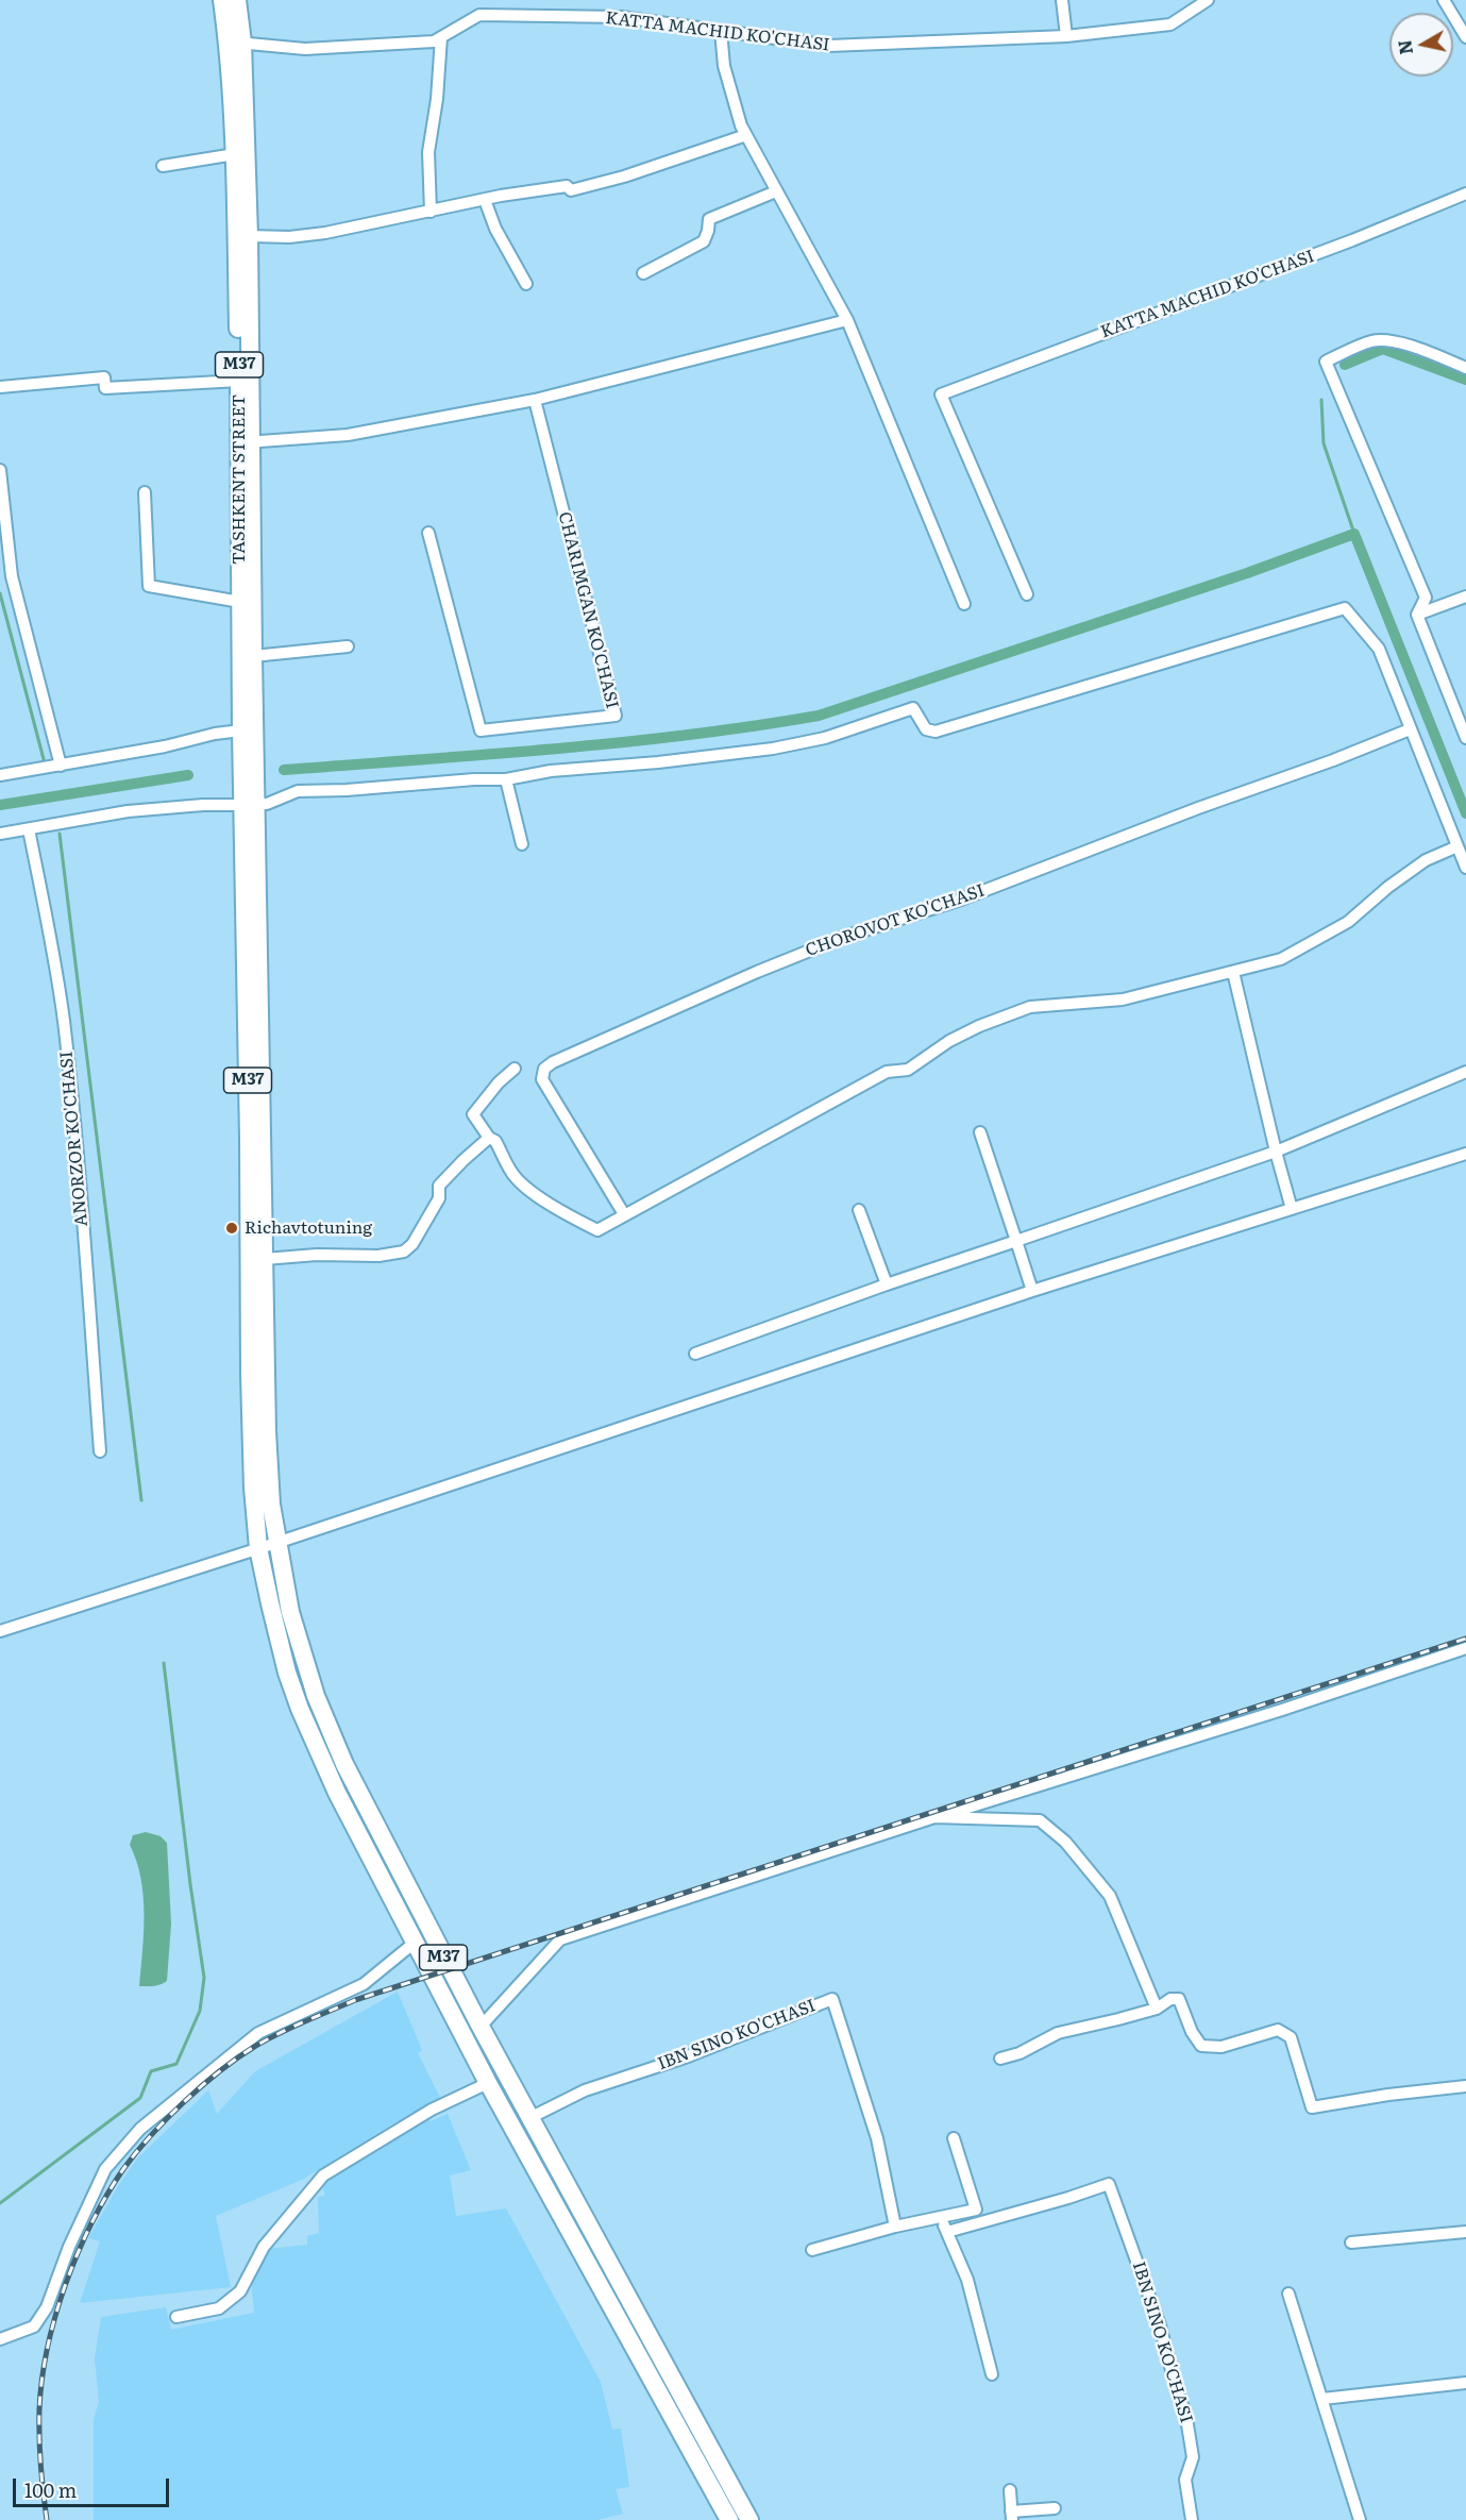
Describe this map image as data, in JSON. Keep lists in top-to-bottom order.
{
  "streets": {
    "highway": ["M37", "TASHKENT STREET"],
    "street": [
      "KATTA MACHID KO'CHASI",
      "CHARIMGAN KO'CHASI",
      "CHOROVOT KO'CHASI",
      "ANORZOR KO'CHASI",
      "IBN SINO KO'CHASI"
    ]
  },
  "crossings": [
    ["KATTA MACHID KO'CHASI", "TASHKENT STREET"],
    ["M37", "TASHKENT STREET"],
    ["M37", "IBN SINO KO'CHASI"]
  ],
  "places": ["Richavtotuning"],
  "scale_bar": "100 m",
  "north": "left"
}
